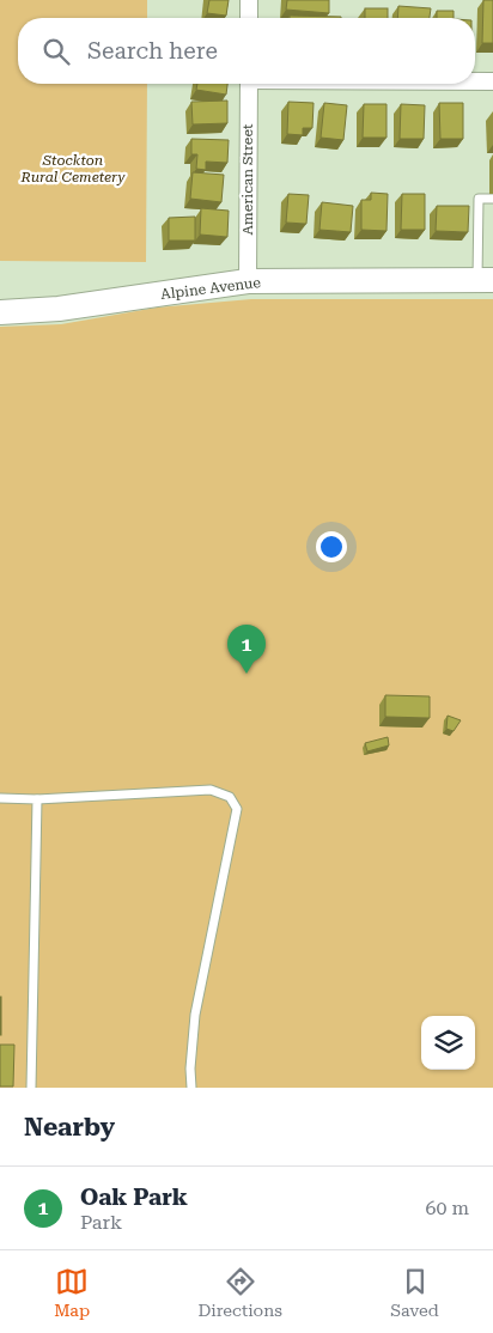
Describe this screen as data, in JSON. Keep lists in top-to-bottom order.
{
  "streets": {
    "street": ["American Street", "Alpine Avenue"]
  },
  "crossings": [
    ["American Street", "Alpine Avenue"]
  ],
  "parks": ["Stockton Rural Cemetery"],
  "page": {
    "search": "Search here",
    "pins": "1",
    "heading": "Nearby",
    "list": [
      {
        "mark": "1",
        "name": "Oak Park",
        "note": "Park",
        "value": "60 m"
      }
    ],
    "nav": ["Map", "Directions", "Saved"]
  }
}
